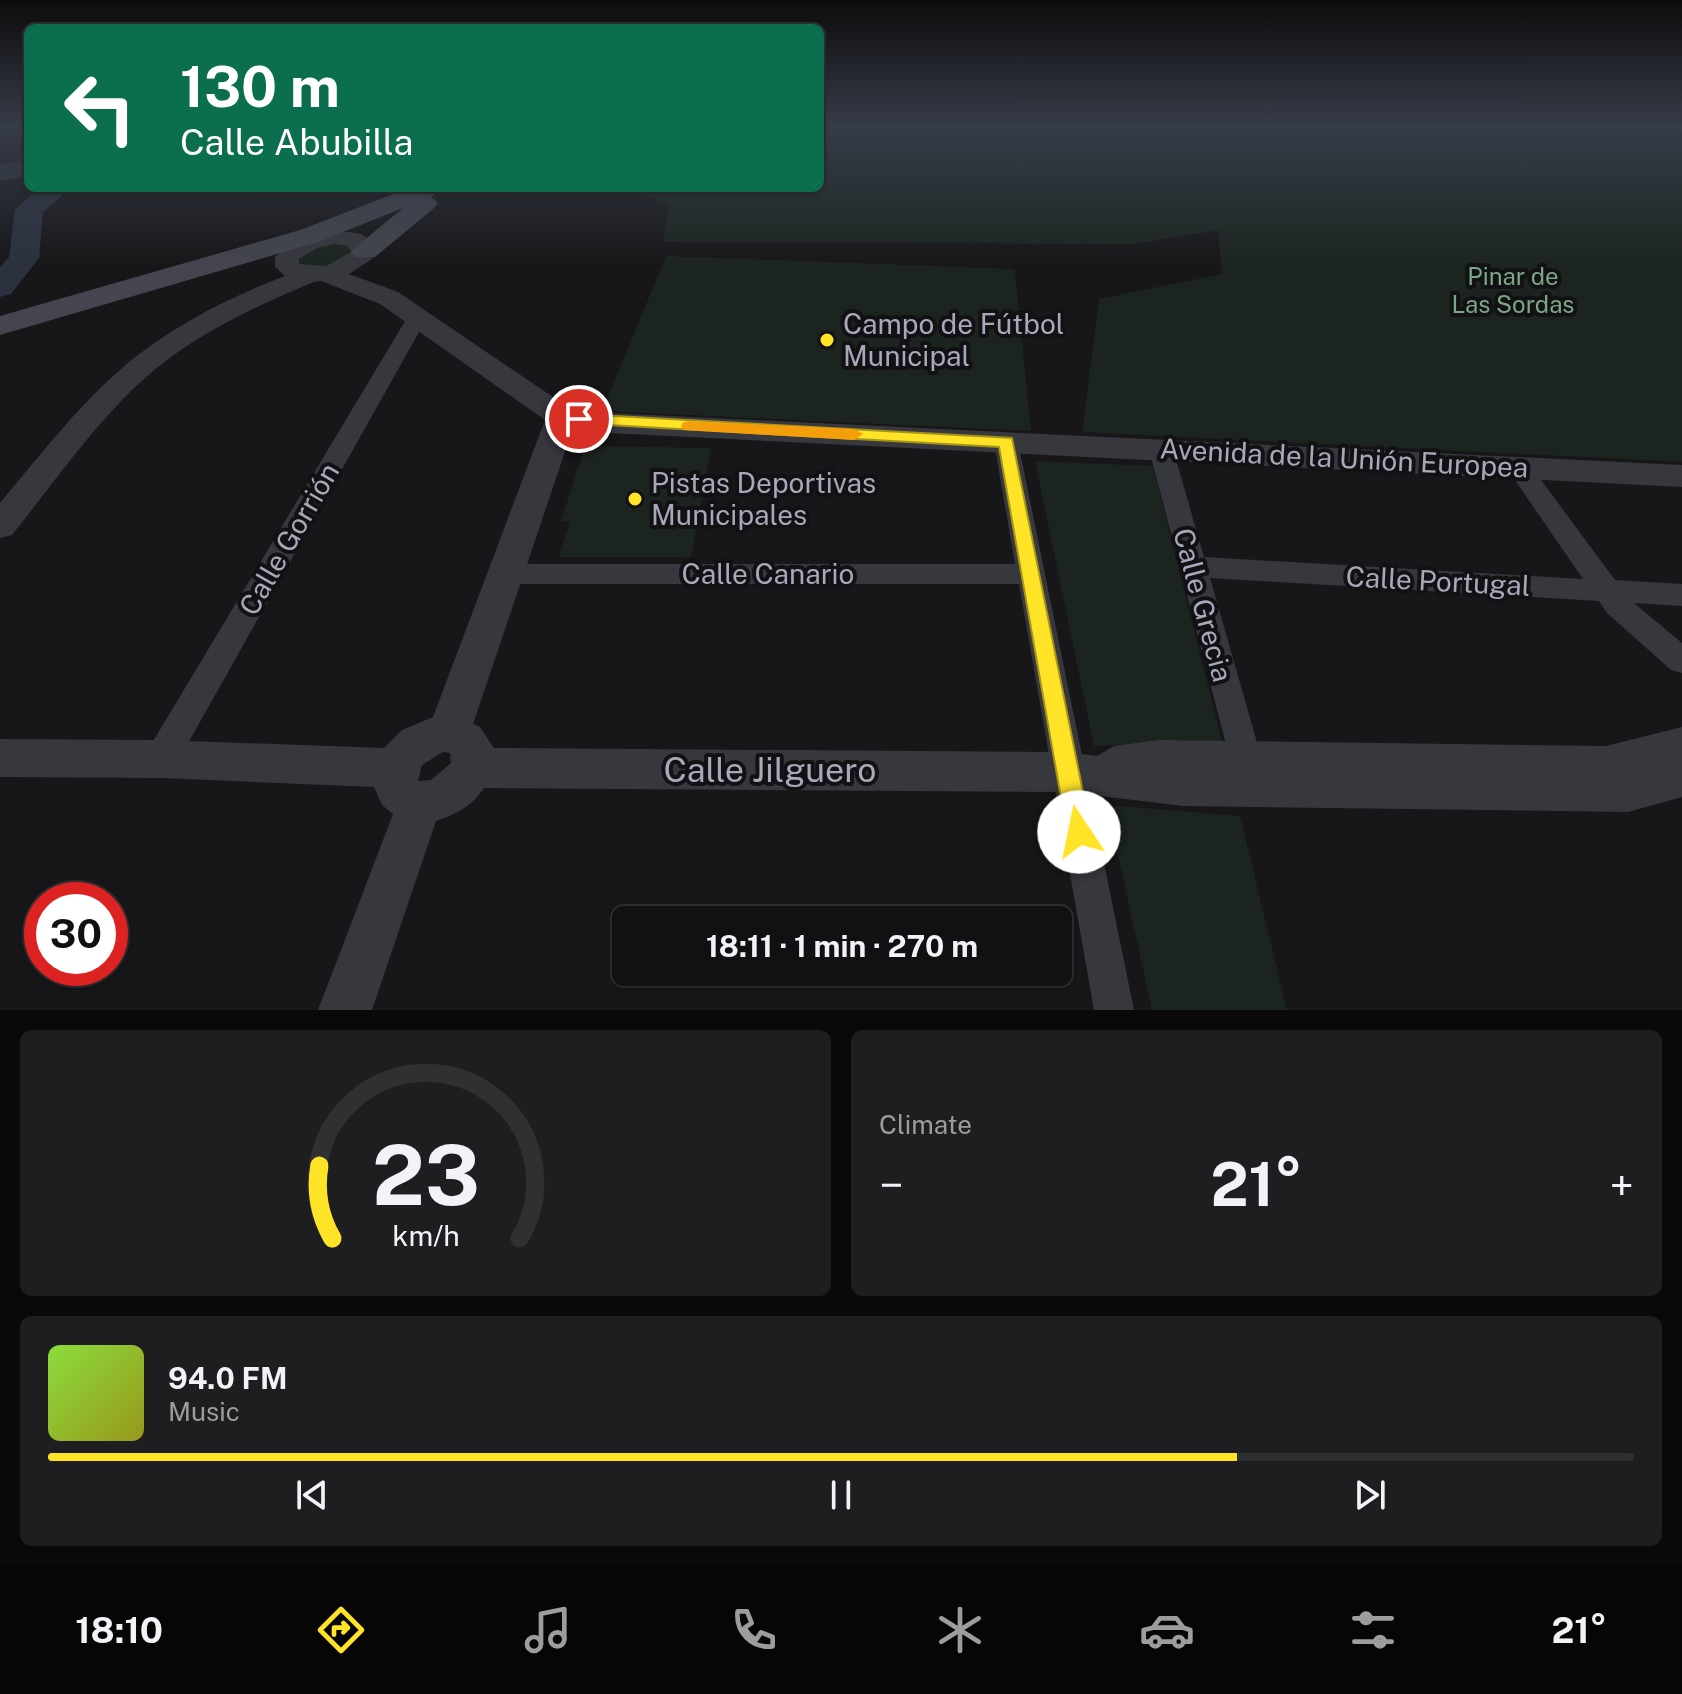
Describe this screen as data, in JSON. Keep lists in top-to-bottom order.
{
  "streets": {
    "street": [
      "Avenida de la Unión Europea",
      "Calle Gorrión",
      "Calle Canario",
      "Calle Portugal",
      "Calle Grecia",
      "Calle Jilguero"
    ]
  },
  "crossings": [
    ["Avenida de la Unión Europea", "Calle Grecia"],
    ["Calle Portugal", "Calle Grecia"]
  ],
  "parks": ["Pinar de Las Sordas"],
  "places": ["Campo de Fútbol Municipal", "Pistas Deportivas Municipales"],
  "page": {
    "turn": ["130 m", "Calle Abubilla"],
    "limit": "30",
    "trip": "18:11 · 1 min · 270 m",
    "tile": "Climate",
    "heat": ["−", "21°", "+"],
    "song": ["94.0 FM", "Music"],
    "tabs": ["18:10", "21°"],
    "gauge": ["23", "km/h"]
  }
}
